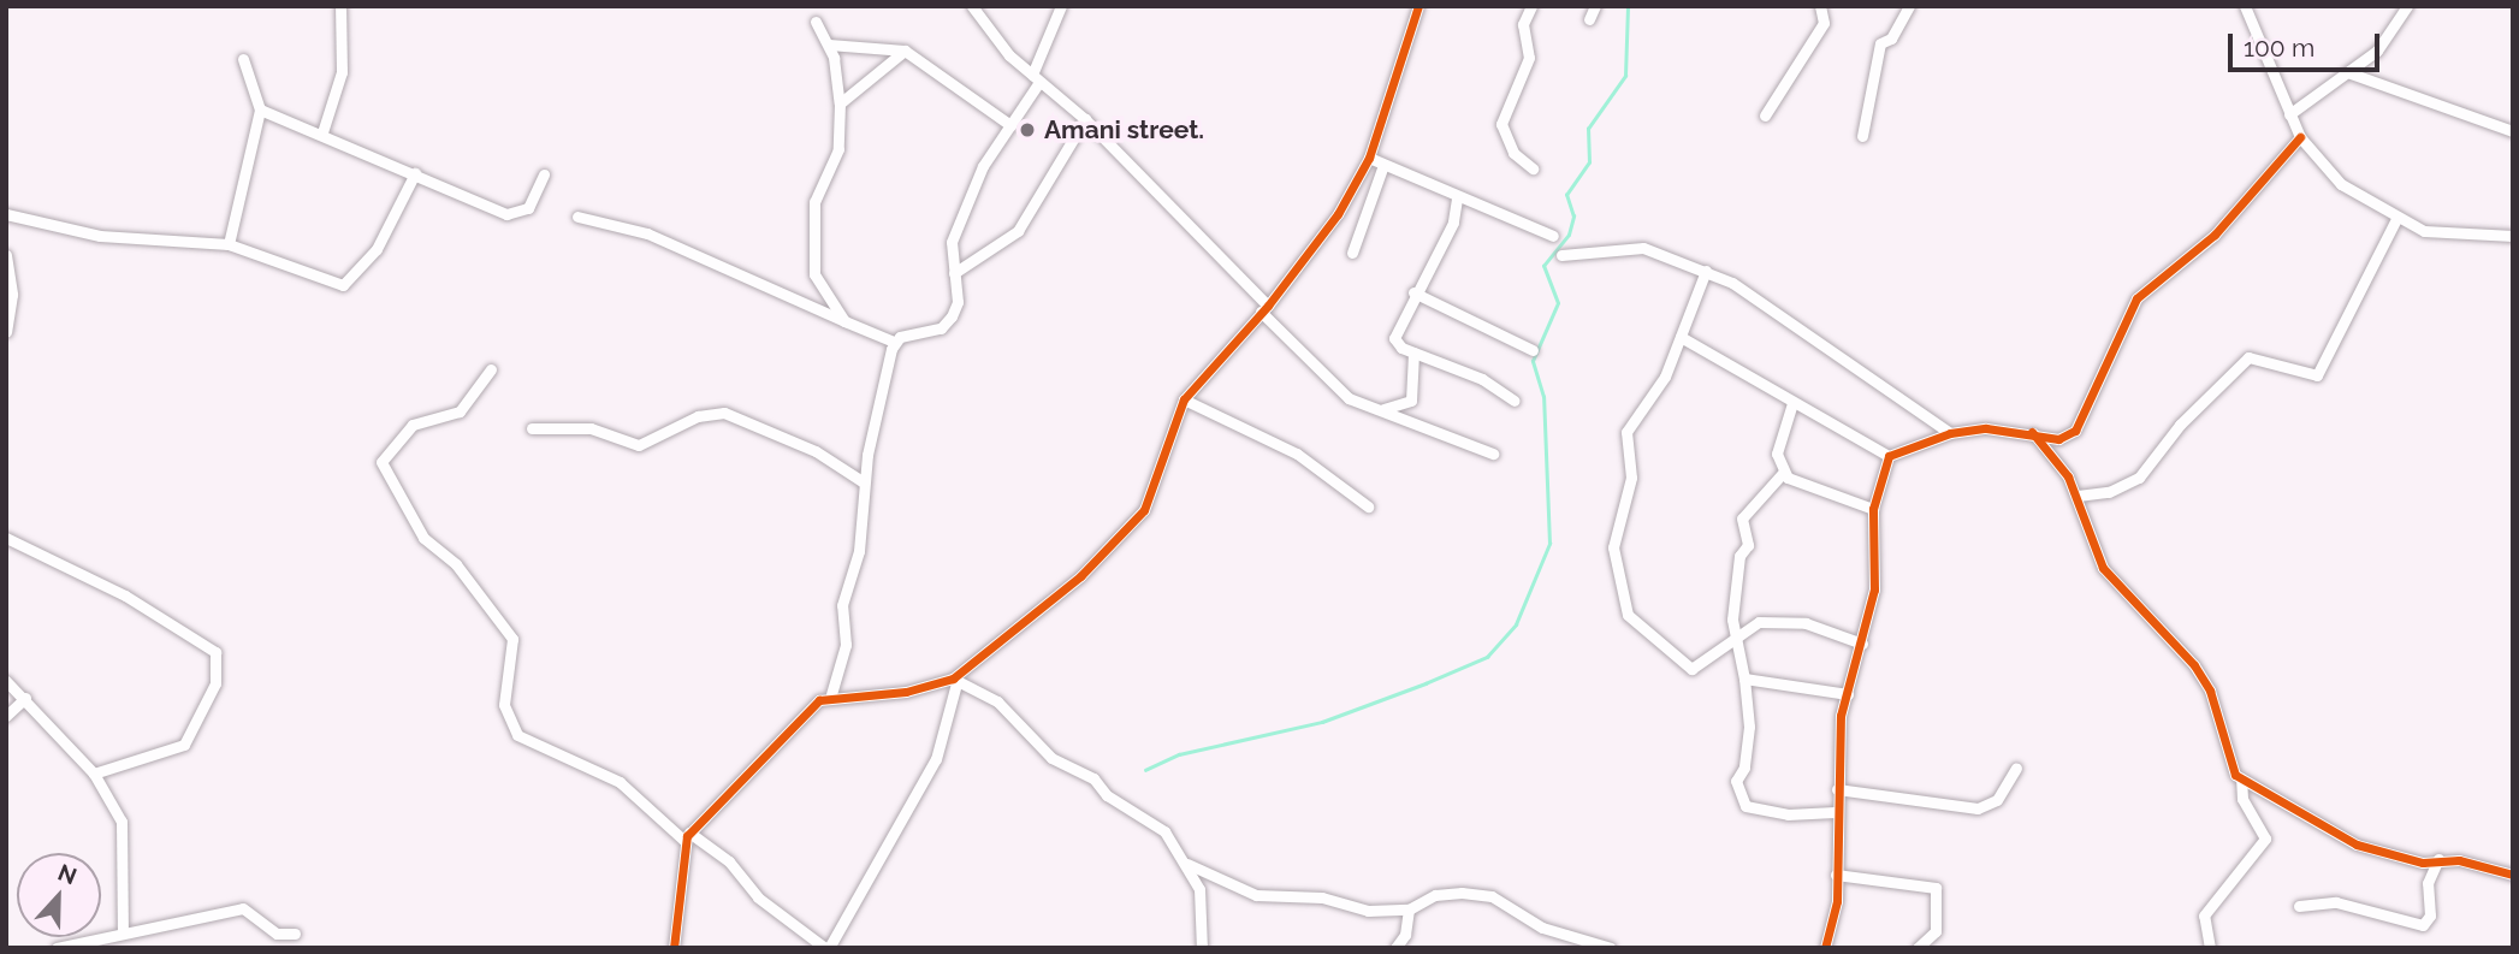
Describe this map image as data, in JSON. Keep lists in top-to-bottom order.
{
  "places": ["Amani street."],
  "scale_bar": "100 m",
  "north": "top"
}
